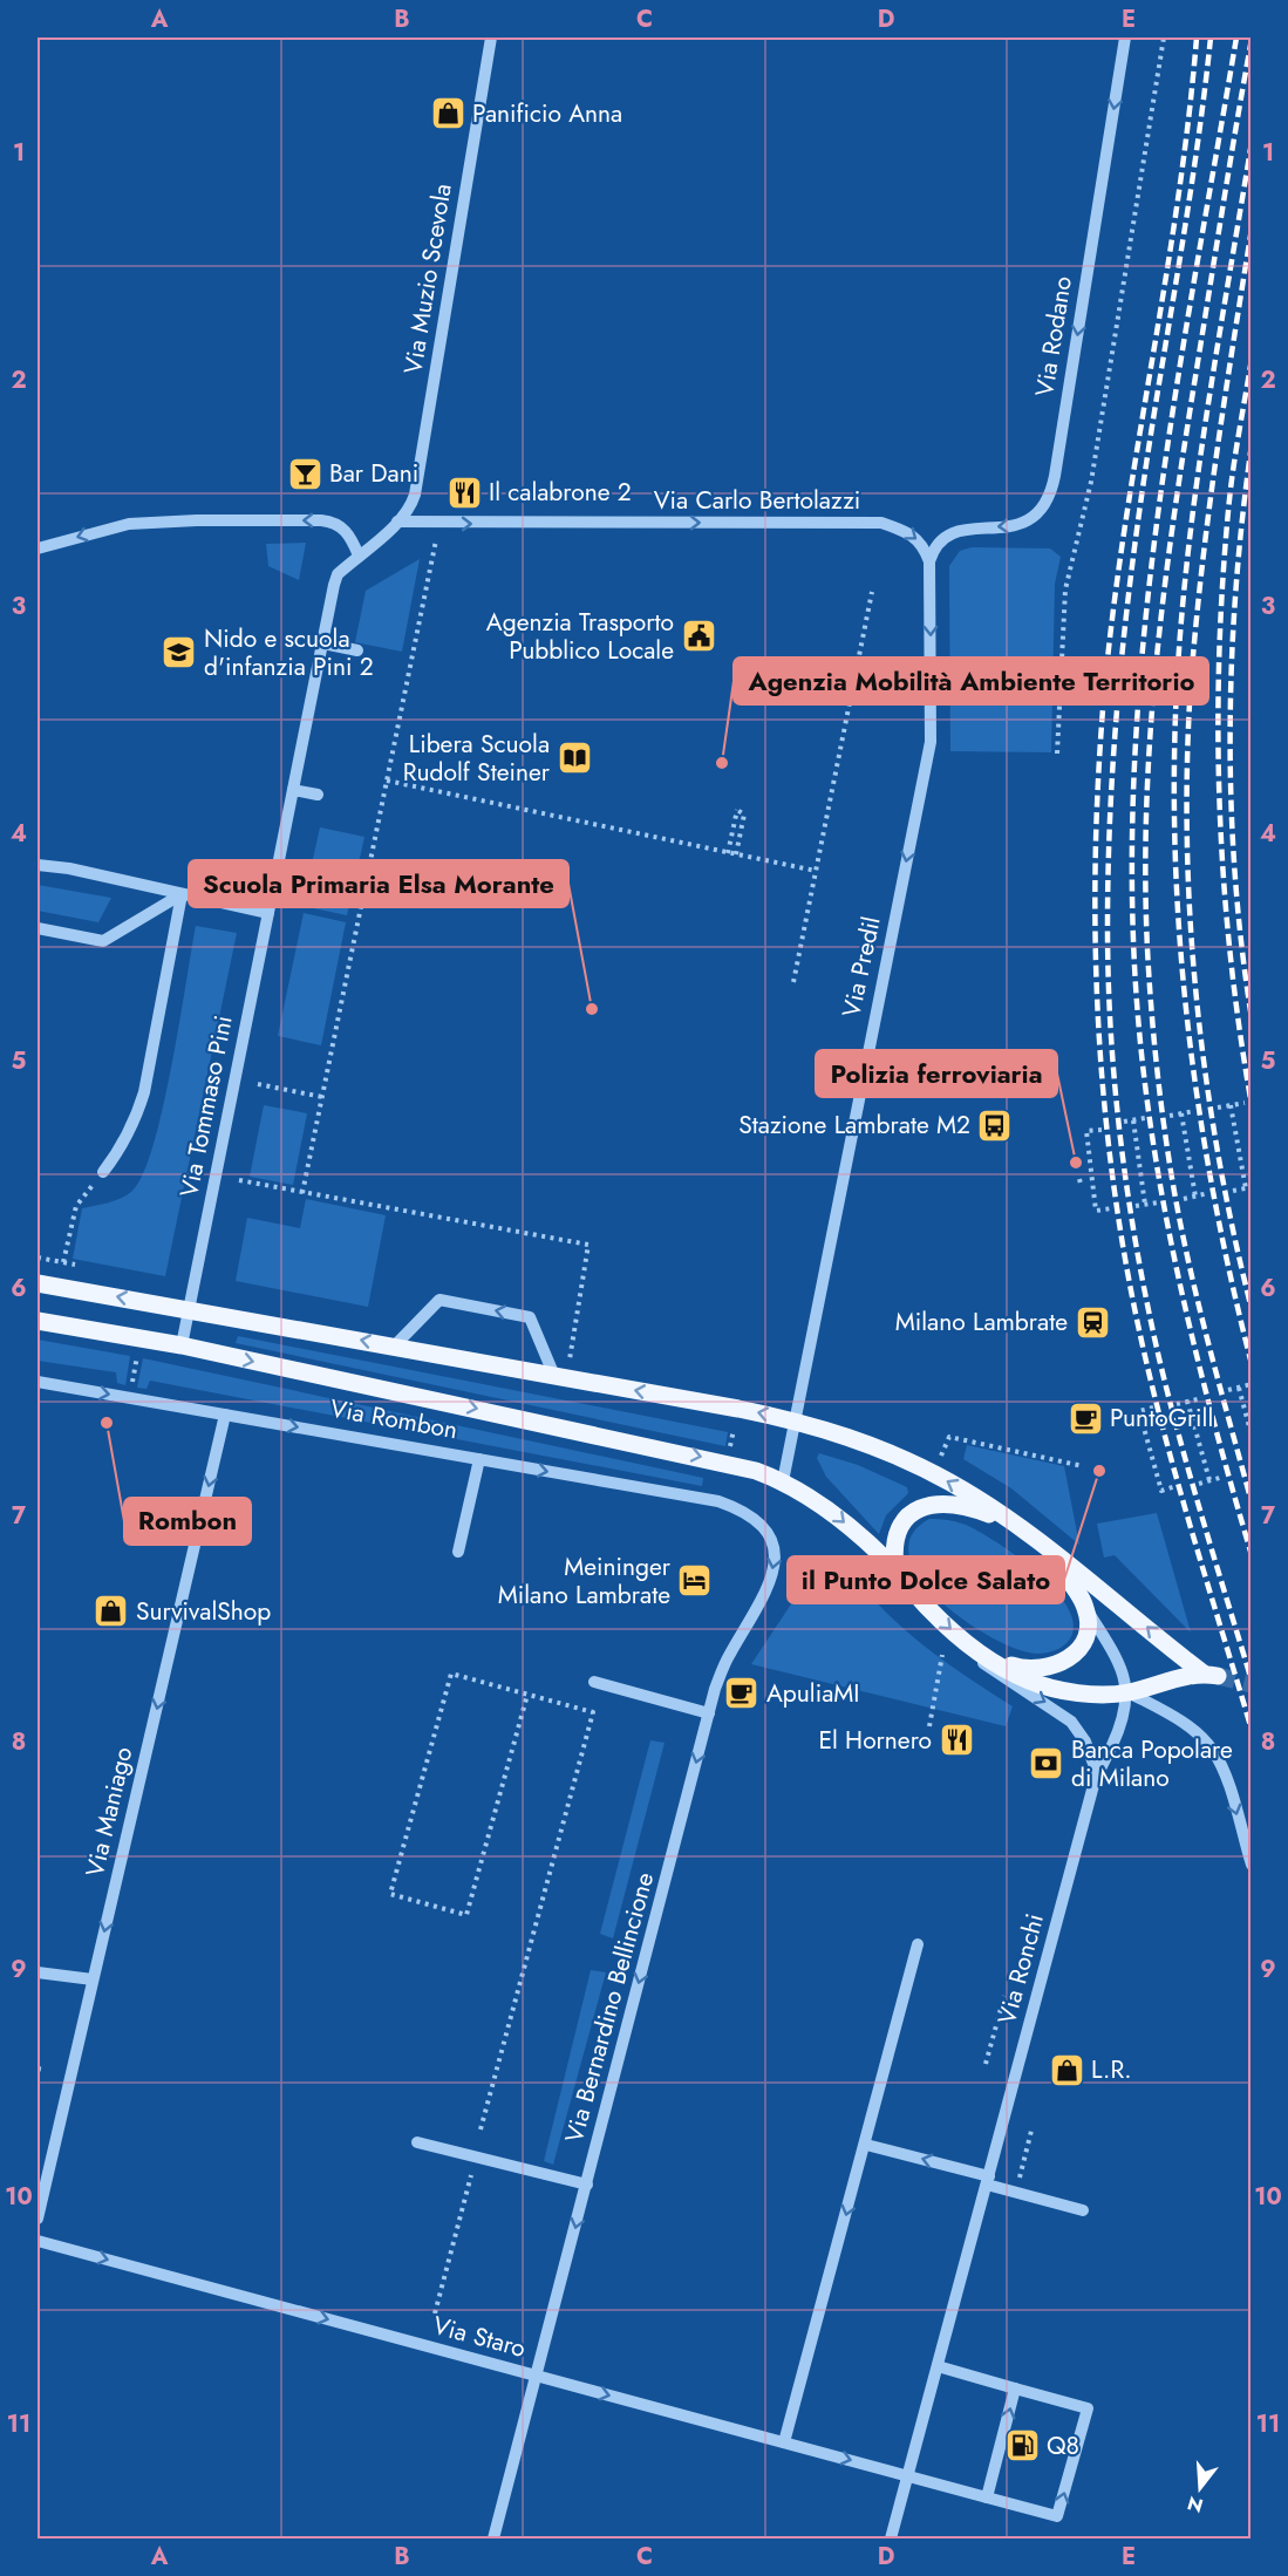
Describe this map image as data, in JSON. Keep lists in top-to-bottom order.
{
  "streets": {
    "main road": ["Via Rombon"],
    "street": [
      "Via Muzio Scevola",
      "Via Rodano",
      "Via Carlo Bertolazzi",
      "Via Predil",
      "Via Tommaso Pini",
      "Via Maniago",
      "Via Ronchi",
      "Via Bernardino Bellincione",
      "Via Staro"
    ]
  },
  "crossings": [
    ["Via Muzio Scevola", "Via Carlo Bertolazzi"],
    ["Via Muzio Scevola", "Via Tommaso Pini"],
    ["Via Rodano", "Via Carlo Bertolazzi"],
    ["Via Rodano", "Via Predil"],
    ["Via Carlo Bertolazzi", "Via Predil"],
    ["Via Carlo Bertolazzi", "Via Tommaso Pini"],
    ["Via Predil", "Via Rombon"],
    ["Via Rombon", "Via Maniago"],
    ["Via Rombon", "Via Bernardino Bellincione"],
    ["Via Ronchi", "Via Staro"],
    ["Via Bernardino Bellincione", "Via Staro"]
  ],
  "one_way": [
    "Via Rodano",
    "Via Carlo Bertolazzi",
    "Via Predil",
    "Via Maniago",
    "Via Bernardino Bellincione"
  ],
  "places": {
    "shop": ["Panificio Anna", "SurvivalShop", "L.R."],
    "bar": ["Bar Dani"],
    "restaurant": ["Il calabrone 2", "El Hornero"],
    "public building": ["Agenzia Trasporto Pubblico Locale"],
    "school or university": ["Nido e scuola d'infanzia Pini 2"],
    "library": ["Libera Scuola Rudolf Steiner"],
    "other": [
      "Agenzia Mobilità Ambiente Territorio",
      "Scuola Primaria Elsa Morante",
      "Polizia ferroviaria",
      "Rombon",
      "il Punto Dolce Salato"
    ],
    "bus stop": ["Stazione Lambrate M2"],
    "station": ["Milano Lambrate"],
    "cafe": ["PuntoGrill", "ApuliaMI"],
    "hotel": ["Meininger Milano Lambrate"],
    "bank": ["Banca Popolare di Milano"],
    "fuel station": ["Q8"]
  },
  "north": "bottom",
  "grid": {
    "columns": [
      "A",
      "B",
      "C",
      "D",
      "E"
    ],
    "rows": [
      "1",
      "2",
      "3",
      "4",
      "5",
      "6",
      "7",
      "8",
      "9",
      "10",
      "11"
    ]
  }
}
